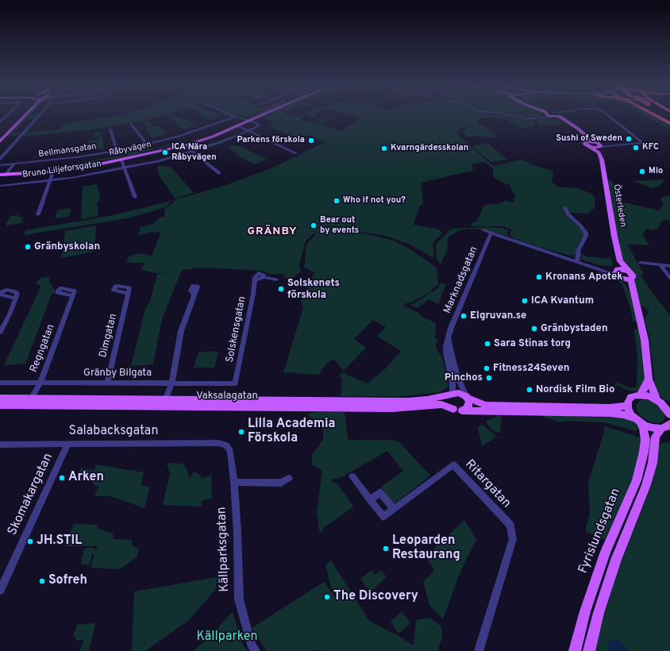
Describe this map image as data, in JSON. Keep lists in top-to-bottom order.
{
  "streets": {
    "main road": [
      "Råbyvägen",
      "Österleden",
      "Vaksalagatan",
      "Fyrislundsgatan"
    ],
    "street": [
      "Bellmansgatan",
      "Bruno Liljeforsgatan",
      "Marknadsgatan",
      "Solskensgatan",
      "Dimgatan",
      "Regngatan",
      "Gränby Bilgata",
      "Salabacksgatan",
      "Ritargatan",
      "Skomakargatan",
      "Källparksgatan"
    ]
  },
  "crossings": [
    ["Råbyvägen", "Bruno Liljeforsgatan"],
    ["Marknadsgatan", "Vaksalagatan"],
    ["Solskensgatan", "Gränby Bilgata"],
    ["Dimgatan", "Gränby Bilgata"],
    ["Regngatan", "Gränby Bilgata"],
    ["Regngatan", "Vaksalagatan"],
    ["Salabacksgatan", "Skomakargatan"],
    ["Salabacksgatan", "Källparksgatan"]
  ],
  "districts": ["GRÄNBY"],
  "parks": ["Källparken"],
  "places": [
    "Sushi of Sweden",
    "Parkens förskola",
    "KFC",
    "Kvarngärdesskolan",
    "ICA Nära Råbyvägen",
    "Mio",
    "Who if not you?",
    "Bear out by events",
    "Gränbyskolan",
    "Kronans Apotek",
    "Solskenets förskola",
    "ICA Kvantum",
    "Elgruvan.se",
    "Gränbystaden",
    "Sara Stinas torg",
    "Fitness24Seven",
    "Pinchos",
    "Nordisk Film Bio",
    "Lilla Academia Förskola",
    "Arken",
    "JH.STIL",
    "Leoparden Restaurang",
    "Sofreh",
    "The Discovery"
  ]
}
